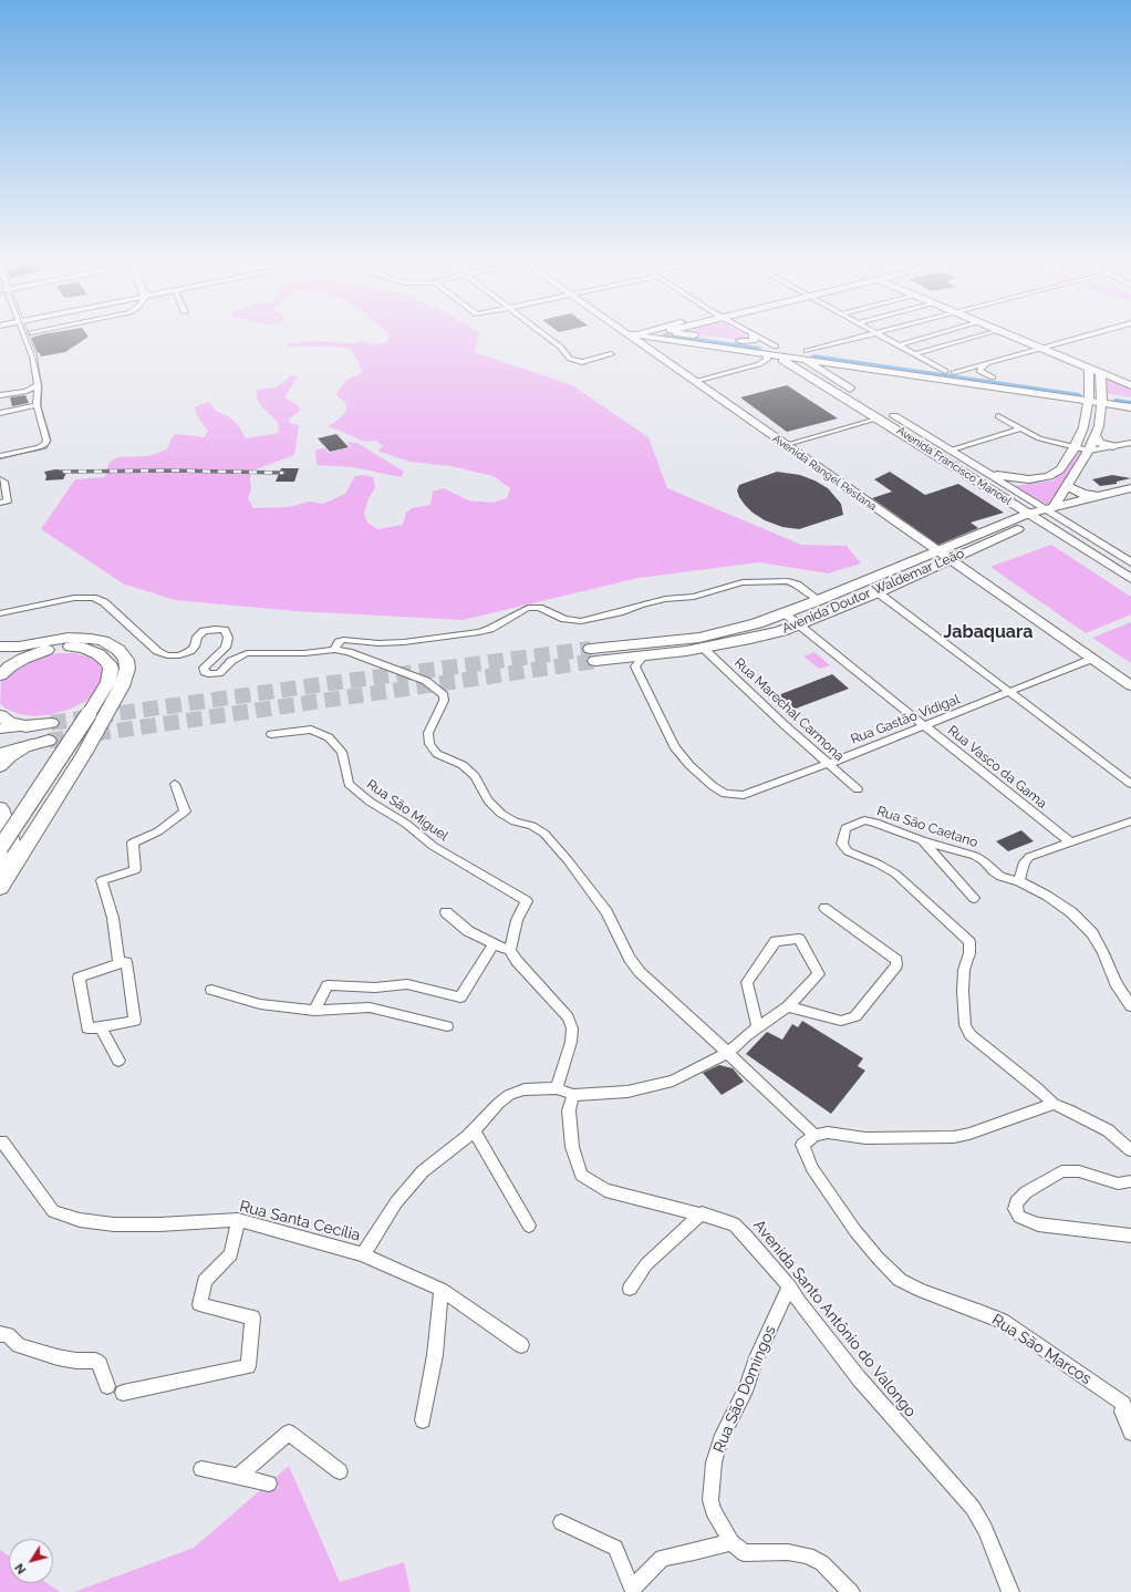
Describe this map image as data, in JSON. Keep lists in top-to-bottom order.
{
  "streets": {
    "main road": ["Avenida Francisco Manoel", "Avenida Rangel Pestana", "Avenida Doutor Waldemar Leão"],
    "street": [
      "Rua Marechal Carmona",
      "Rua Gastão Vidigal",
      "Rua Vasco da Gama",
      "Rua São Miguel",
      "Rua São Caetano",
      "Rua Santa Cecília",
      "Avenida Santo Antônio do Valongo",
      "Rua São Marcos",
      "Rua São Domingos"
    ]
  },
  "crossings": [
    ["Avenida Francisco Manoel", "Avenida Doutor Waldemar Leão"],
    ["Avenida Rangel Pestana", "Avenida Doutor Waldemar Leão"],
    ["Avenida Rangel Pestana", "Rua Gastão Vidigal"],
    ["Avenida Doutor Waldemar Leão", "Rua Marechal Carmona"],
    ["Avenida Doutor Waldemar Leão", "Rua Gastão Vidigal"],
    ["Avenida Doutor Waldemar Leão", "Rua Vasco da Gama"],
    ["Rua Marechal Carmona", "Rua Gastão Vidigal"],
    ["Rua Gastão Vidigal", "Rua Vasco da Gama"],
    ["Avenida Santo Antônio do Valongo", "Rua São Domingos"]
  ],
  "districts": ["Jabaquara"],
  "north": "bottom left"
}
